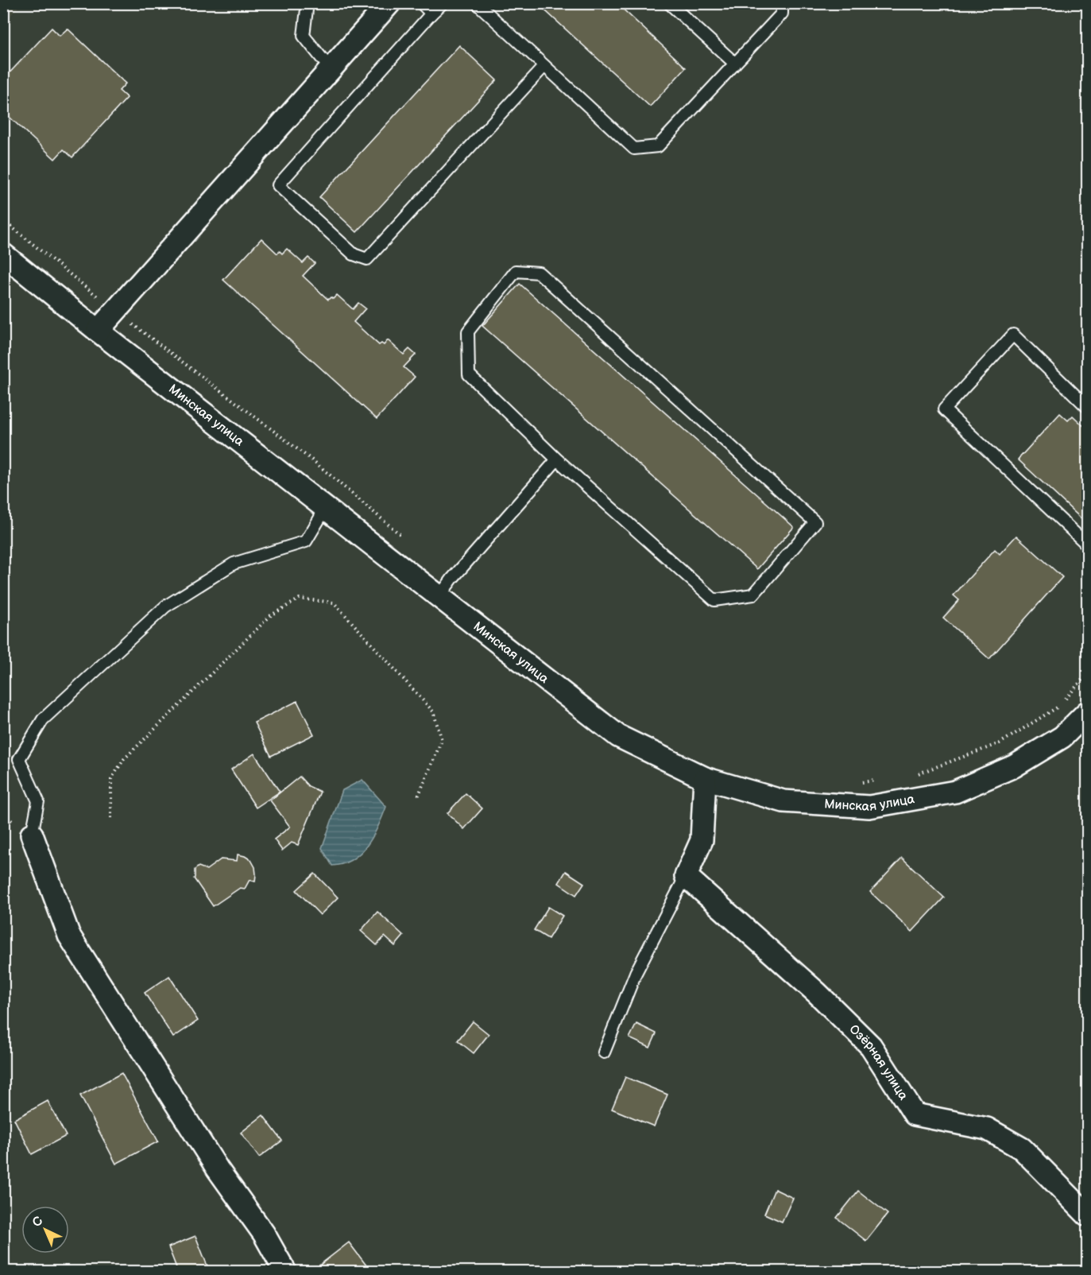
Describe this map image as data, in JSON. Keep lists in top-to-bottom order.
{
  "streets": {
    "street": ["Минская улица", "Озёрная улица"]
  },
  "north": "top left"
}
